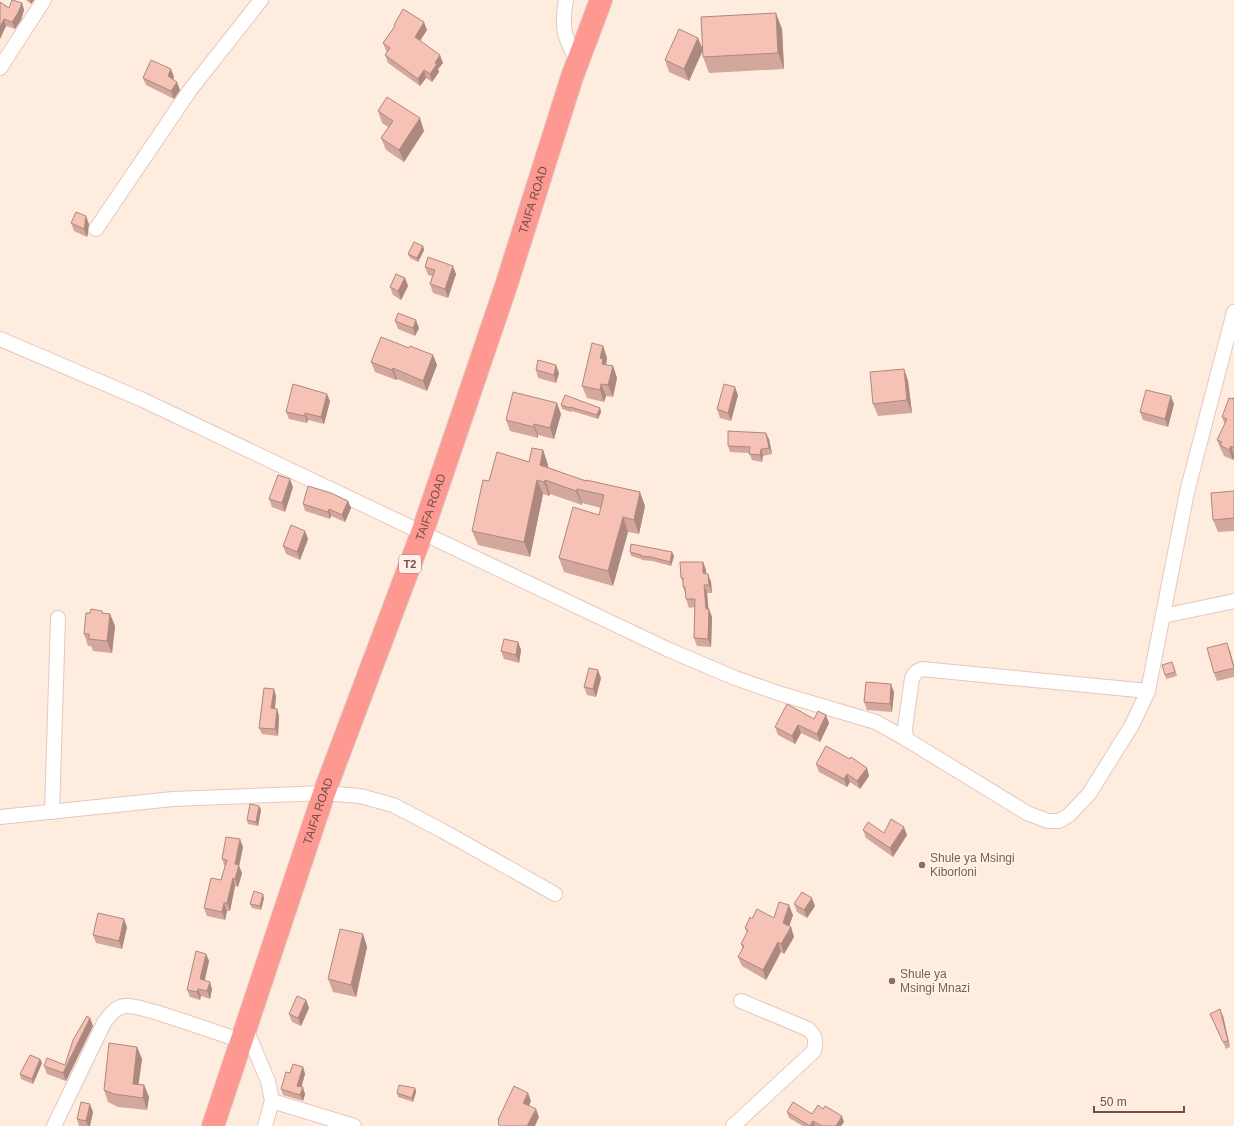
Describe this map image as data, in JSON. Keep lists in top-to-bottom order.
{
  "streets": {
    "highway": ["TAIFA ROAD", "T2"]
  },
  "places": ["Shule ya Msingi Kiborloni", "Shule ya Msingi Mnazi"],
  "scale_bar": "50 m"
}
